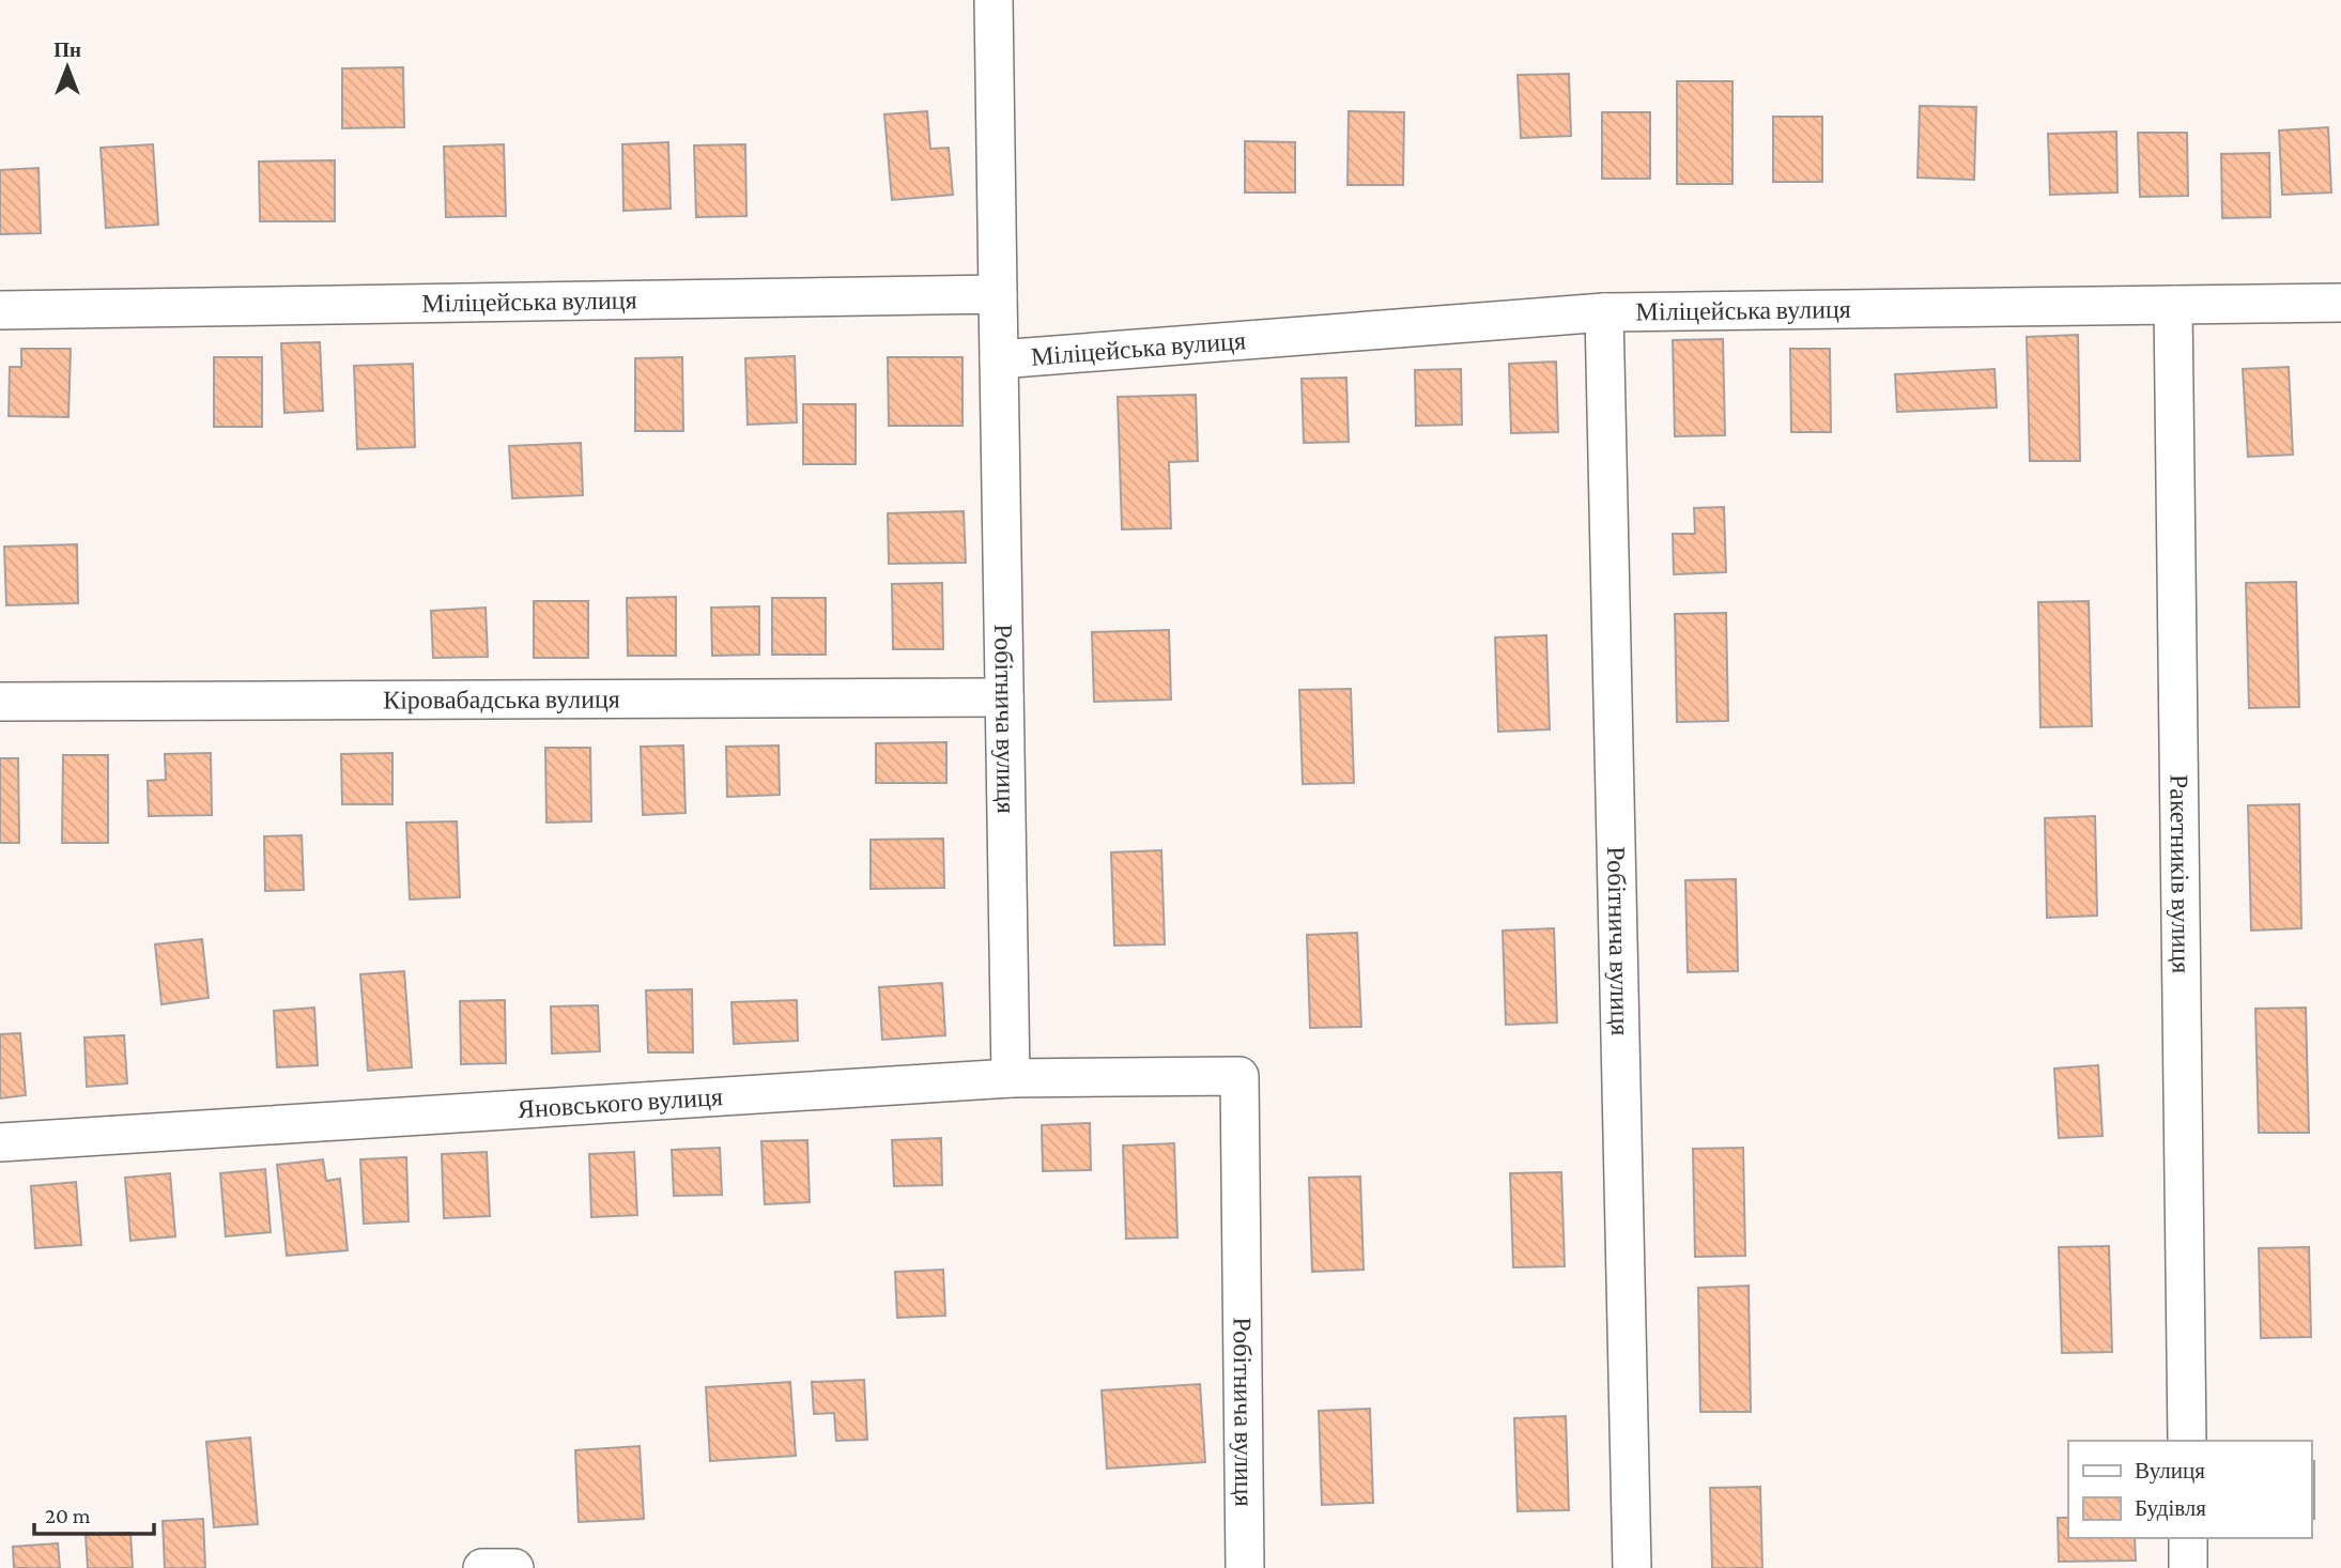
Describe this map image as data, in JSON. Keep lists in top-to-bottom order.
{
  "streets": {
    "street": [
      "Міліцейська вулиця",
      "Кіровабадська вулиця",
      "Робітнича вулиця",
      "Ракетників вулиця",
      "Яновського вулиця"
    ]
  },
  "crossings": [
    ["Міліцейська вулиця", "Робітнича вулиця"],
    ["Міліцейська вулиця", "Ракетників вулиця"],
    ["Кіровабадська вулиця", "Робітнича вулиця"],
    ["Робітнича вулиця", "Яновського вулиця"]
  ],
  "legend": ["Вулиця", "Будівля"],
  "scale_bar": "20 m",
  "north": "top"
}
